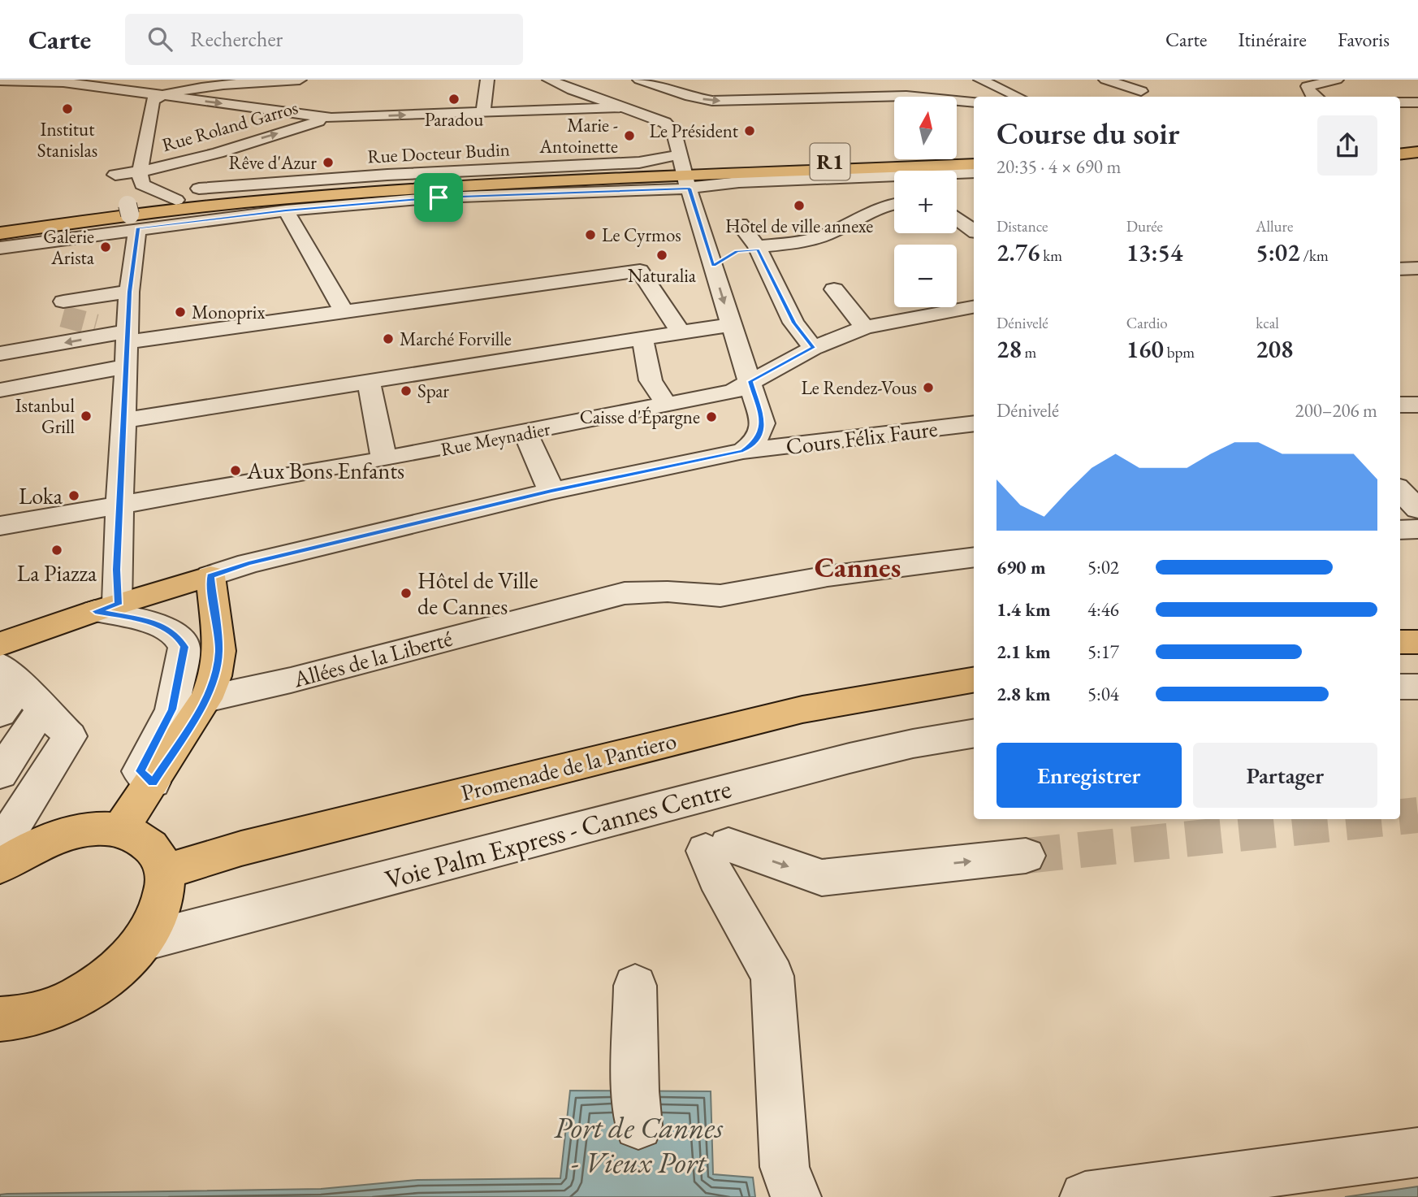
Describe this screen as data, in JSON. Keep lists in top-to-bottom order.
{
  "streets": {
    "main road": ["R1", "Cours Félix Faure", "Promenade de la Pantiero"],
    "street": [
      "Rue Roland Garros",
      "Rue Docteur Budin",
      "Rue Meynadier",
      "Allées de la Liberté",
      "Voie Palm Express - Cannes Centre"
    ]
  },
  "crossings": [
    ["Rue Roland Garros", "R1"],
    ["Rue Docteur Budin", "R1"]
  ],
  "districts": ["Cannes"],
  "water": ["Port de Cannes - Vieux Port"],
  "places": [
    "Paradou",
    "Institut Stanislas",
    "Le Président",
    "Marie - Antoinette",
    "Rêve d'Azur",
    "Hotel de ville annexe",
    "Le Cyrmos",
    "Galerie Arista",
    "Naturalia",
    "Monoprix",
    "Marché Forville",
    "Le Rendez-Vous",
    "Spar",
    "Istanbul Grill",
    "Caisse d'Épargne",
    "Aux Bons Enfants",
    "Loka",
    "La Piazza",
    "Hôtel de Ville de Cannes"
  ],
  "north": "top",
  "page": {
    "header": "Carte",
    "search": "Rechercher",
    "nav": ["Carte", "Itinéraire", "Favoris"],
    "map_buttons": ["+", "−"],
    "heading": ["Course du soir", "20:35 · 4 × 690 m"],
    "stats": [
      ["Distance", "2.76 km"],
      ["Durée", "13:54"],
      ["Allure", "5:02 /km"],
      ["Dénivelé", "28 m"],
      ["Cardio", "160 bpm"],
      ["kcal", "208"]
    ],
    "chart": ["Dénivelé", "200–206 m"],
    "list": [
      {
        "name": "690 m",
        "note": "5:02"
      },
      {
        "name": "1.4 km",
        "note": "4:46"
      },
      {
        "name": "2.1 km",
        "note": "5:17"
      },
      {
        "name": "2.8 km",
        "note": "5:04"
      }
    ],
    "buttons": ["Enregistrer", "Partager"]
  }
}
